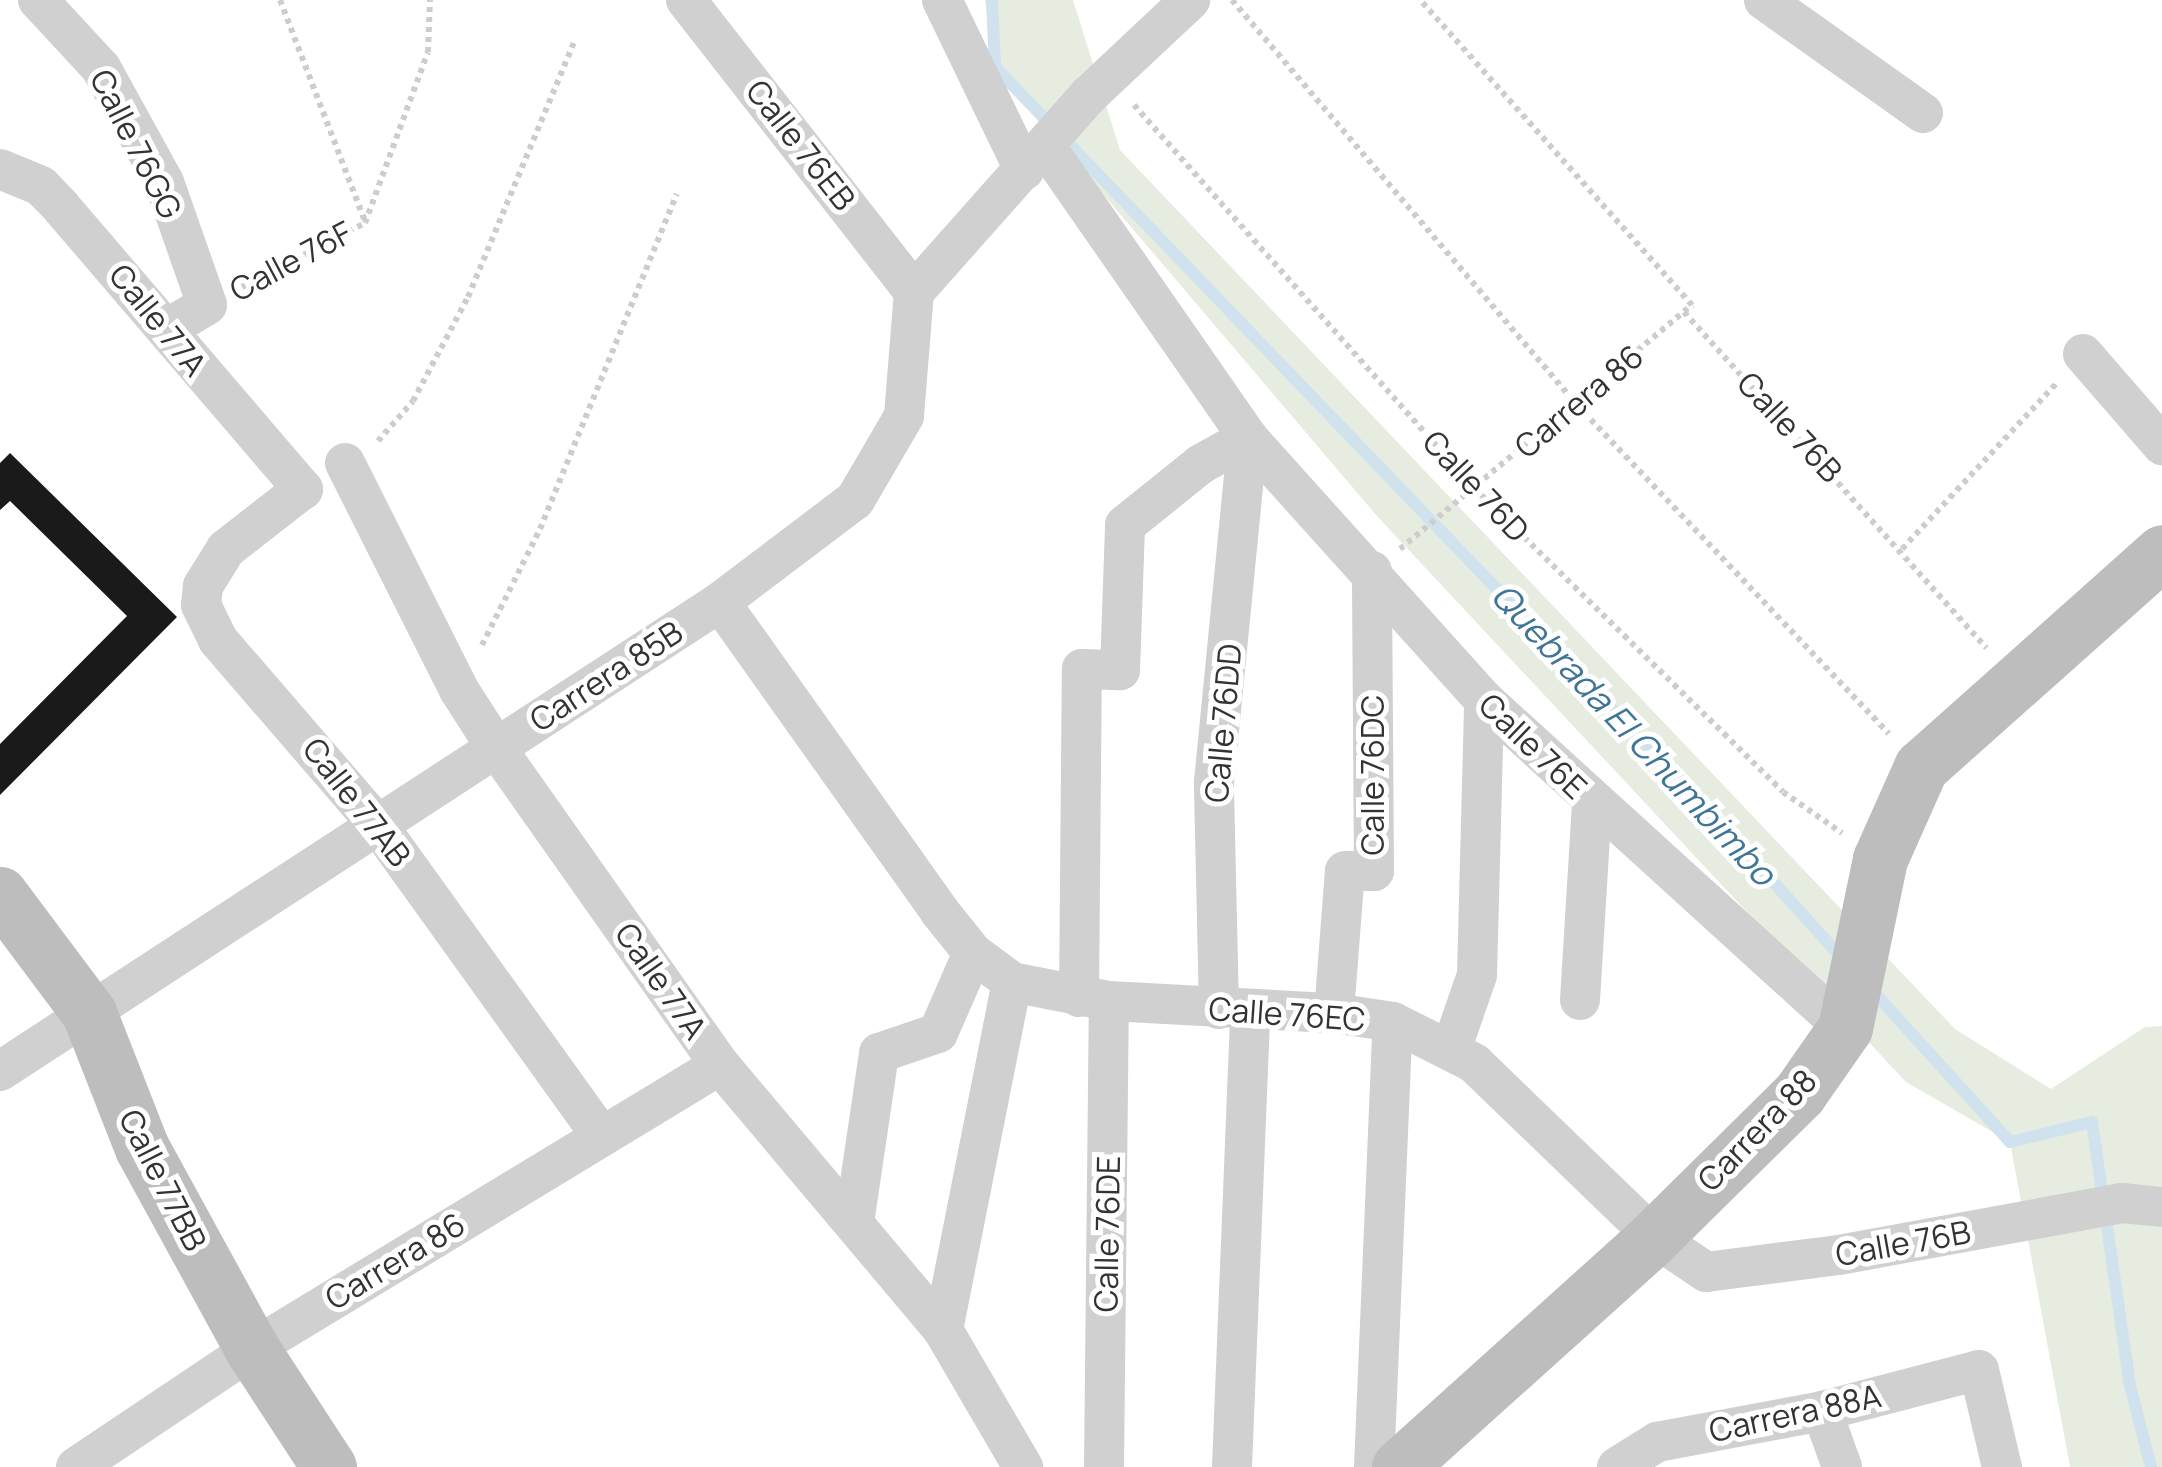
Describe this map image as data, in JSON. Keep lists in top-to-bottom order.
{
  "streets": {
    "street": [
      "Calle 76GG",
      "Calle 76EB",
      "Calle 76F",
      "Calle 77A",
      "Carrera 86",
      "Calle 76B",
      "Carrera 85B",
      "Calle 76DD",
      "Calle 76E",
      "Calle 76DC",
      "Calle 77AB",
      "Calle 76EC",
      "Carrera 88",
      "Calle 77BB",
      "Calle 76DE",
      "Carrera 88A"
    ],
    "path": ["Calle 76D"]
  },
  "crossings": [
    ["Calle 76GG", "Calle 76F"],
    ["Calle 76EB", "Carrera 85B"],
    ["Calle 76F", "Calle 77A"],
    ["Calle 77A", "Carrera 86"],
    ["Calle 77A", "Carrera 85B"],
    ["Calle 77A", "Calle 77AB"],
    ["Carrera 86", "Calle 76B"],
    ["Carrera 86", "Calle 76D"],
    ["Carrera 86", "Calle 76E"],
    ["Carrera 86", "Calle 76DC"],
    ["Carrera 86", "Calle 77AB"],
    ["Carrera 86", "Calle 77BB"],
    ["Calle 76B", "Calle 76EC"],
    ["Calle 76B", "Carrera 88"],
    ["Calle 76D", "Carrera 88"],
    ["Carrera 85B", "Calle 77AB"],
    ["Carrera 85B", "Calle 76EC"],
    ["Carrera 85B", "Calle 77BB"],
    ["Calle 76DD", "Calle 76E"],
    ["Calle 76DD", "Calle 76EC"],
    ["Calle 76E", "Calle 76DC"],
    ["Calle 76E", "Carrera 88"],
    ["Calle 76DC", "Calle 76EC"],
    ["Calle 76EC", "Carrera 88"],
    ["Calle 76EC", "Calle 76DE"]
  ],
  "water": ["Quebrada El Chumbimbo"]
}
